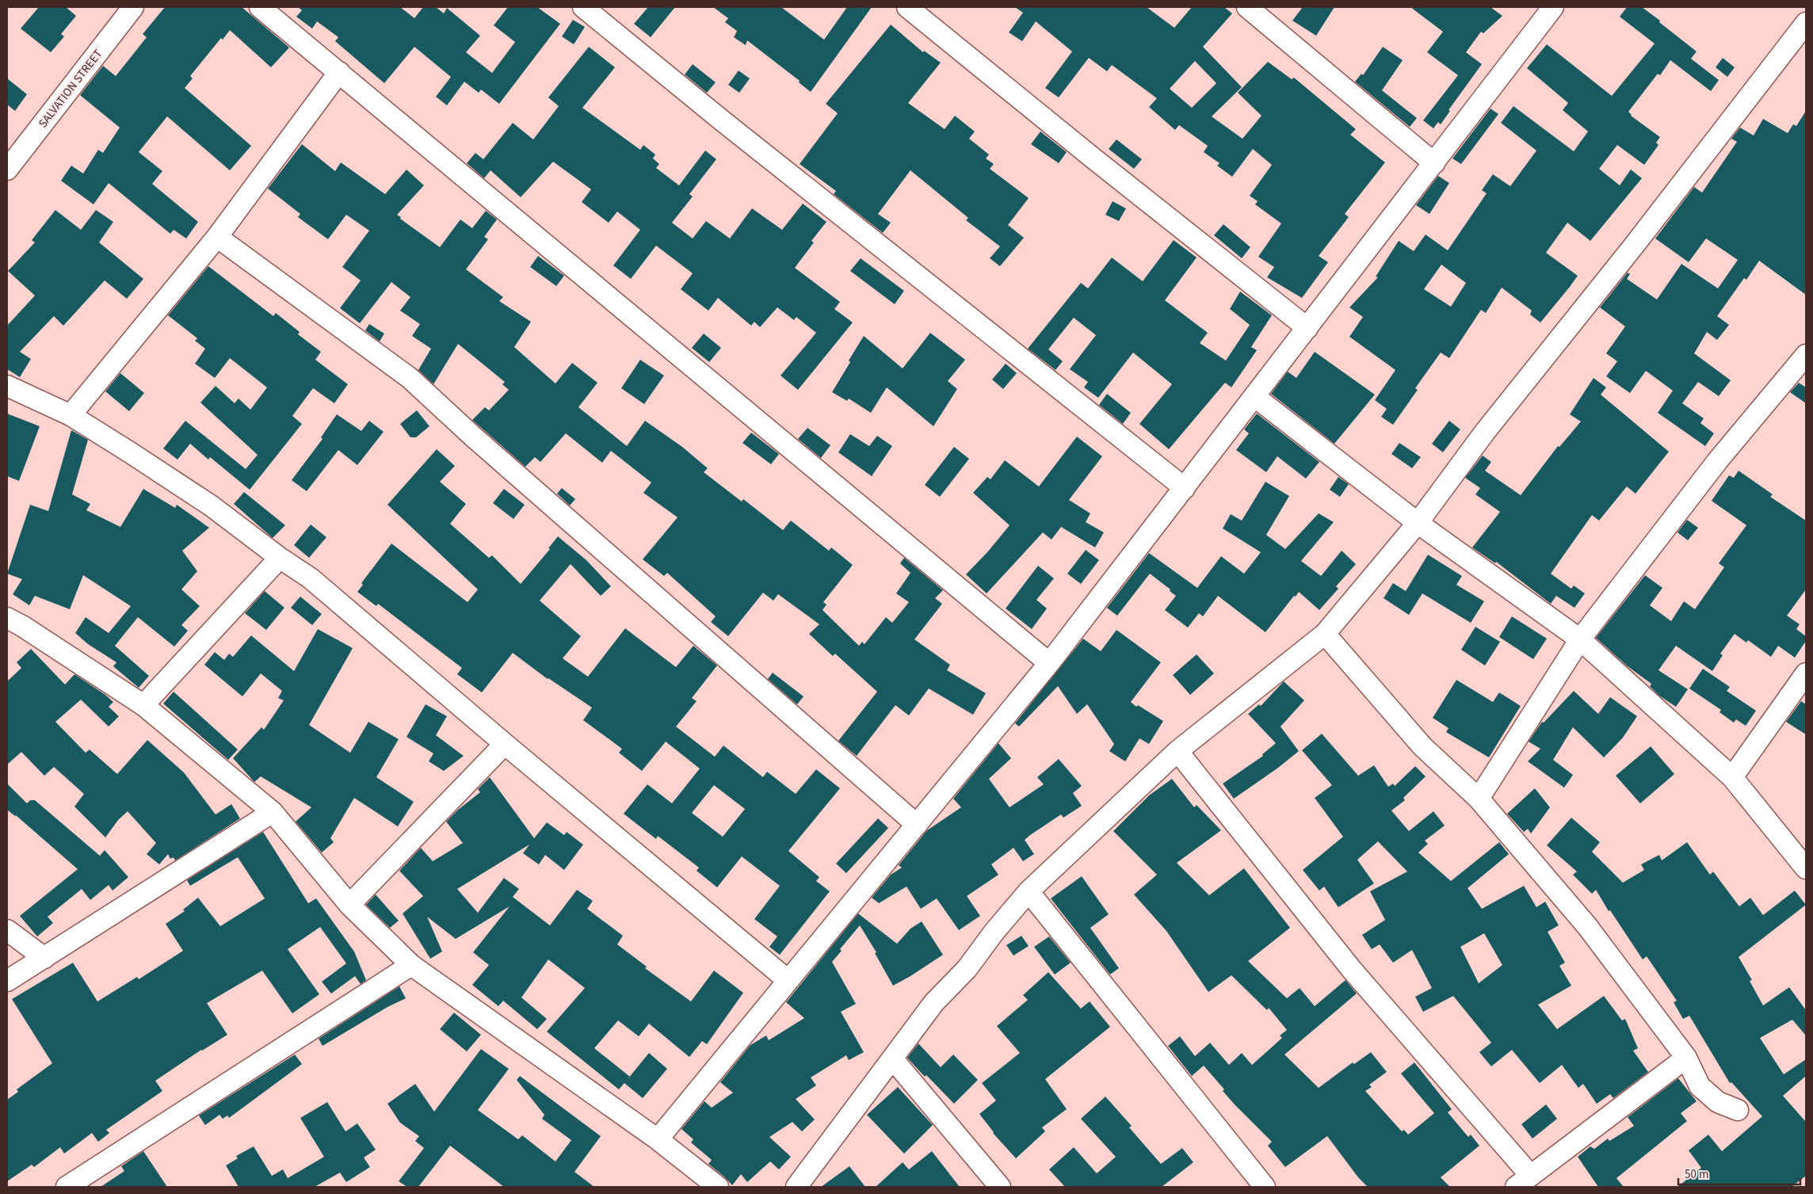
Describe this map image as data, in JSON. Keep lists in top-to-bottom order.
{
  "streets": {
    "street": ["SALVATION STREET"]
  },
  "scale_bar": "50 m"
}
